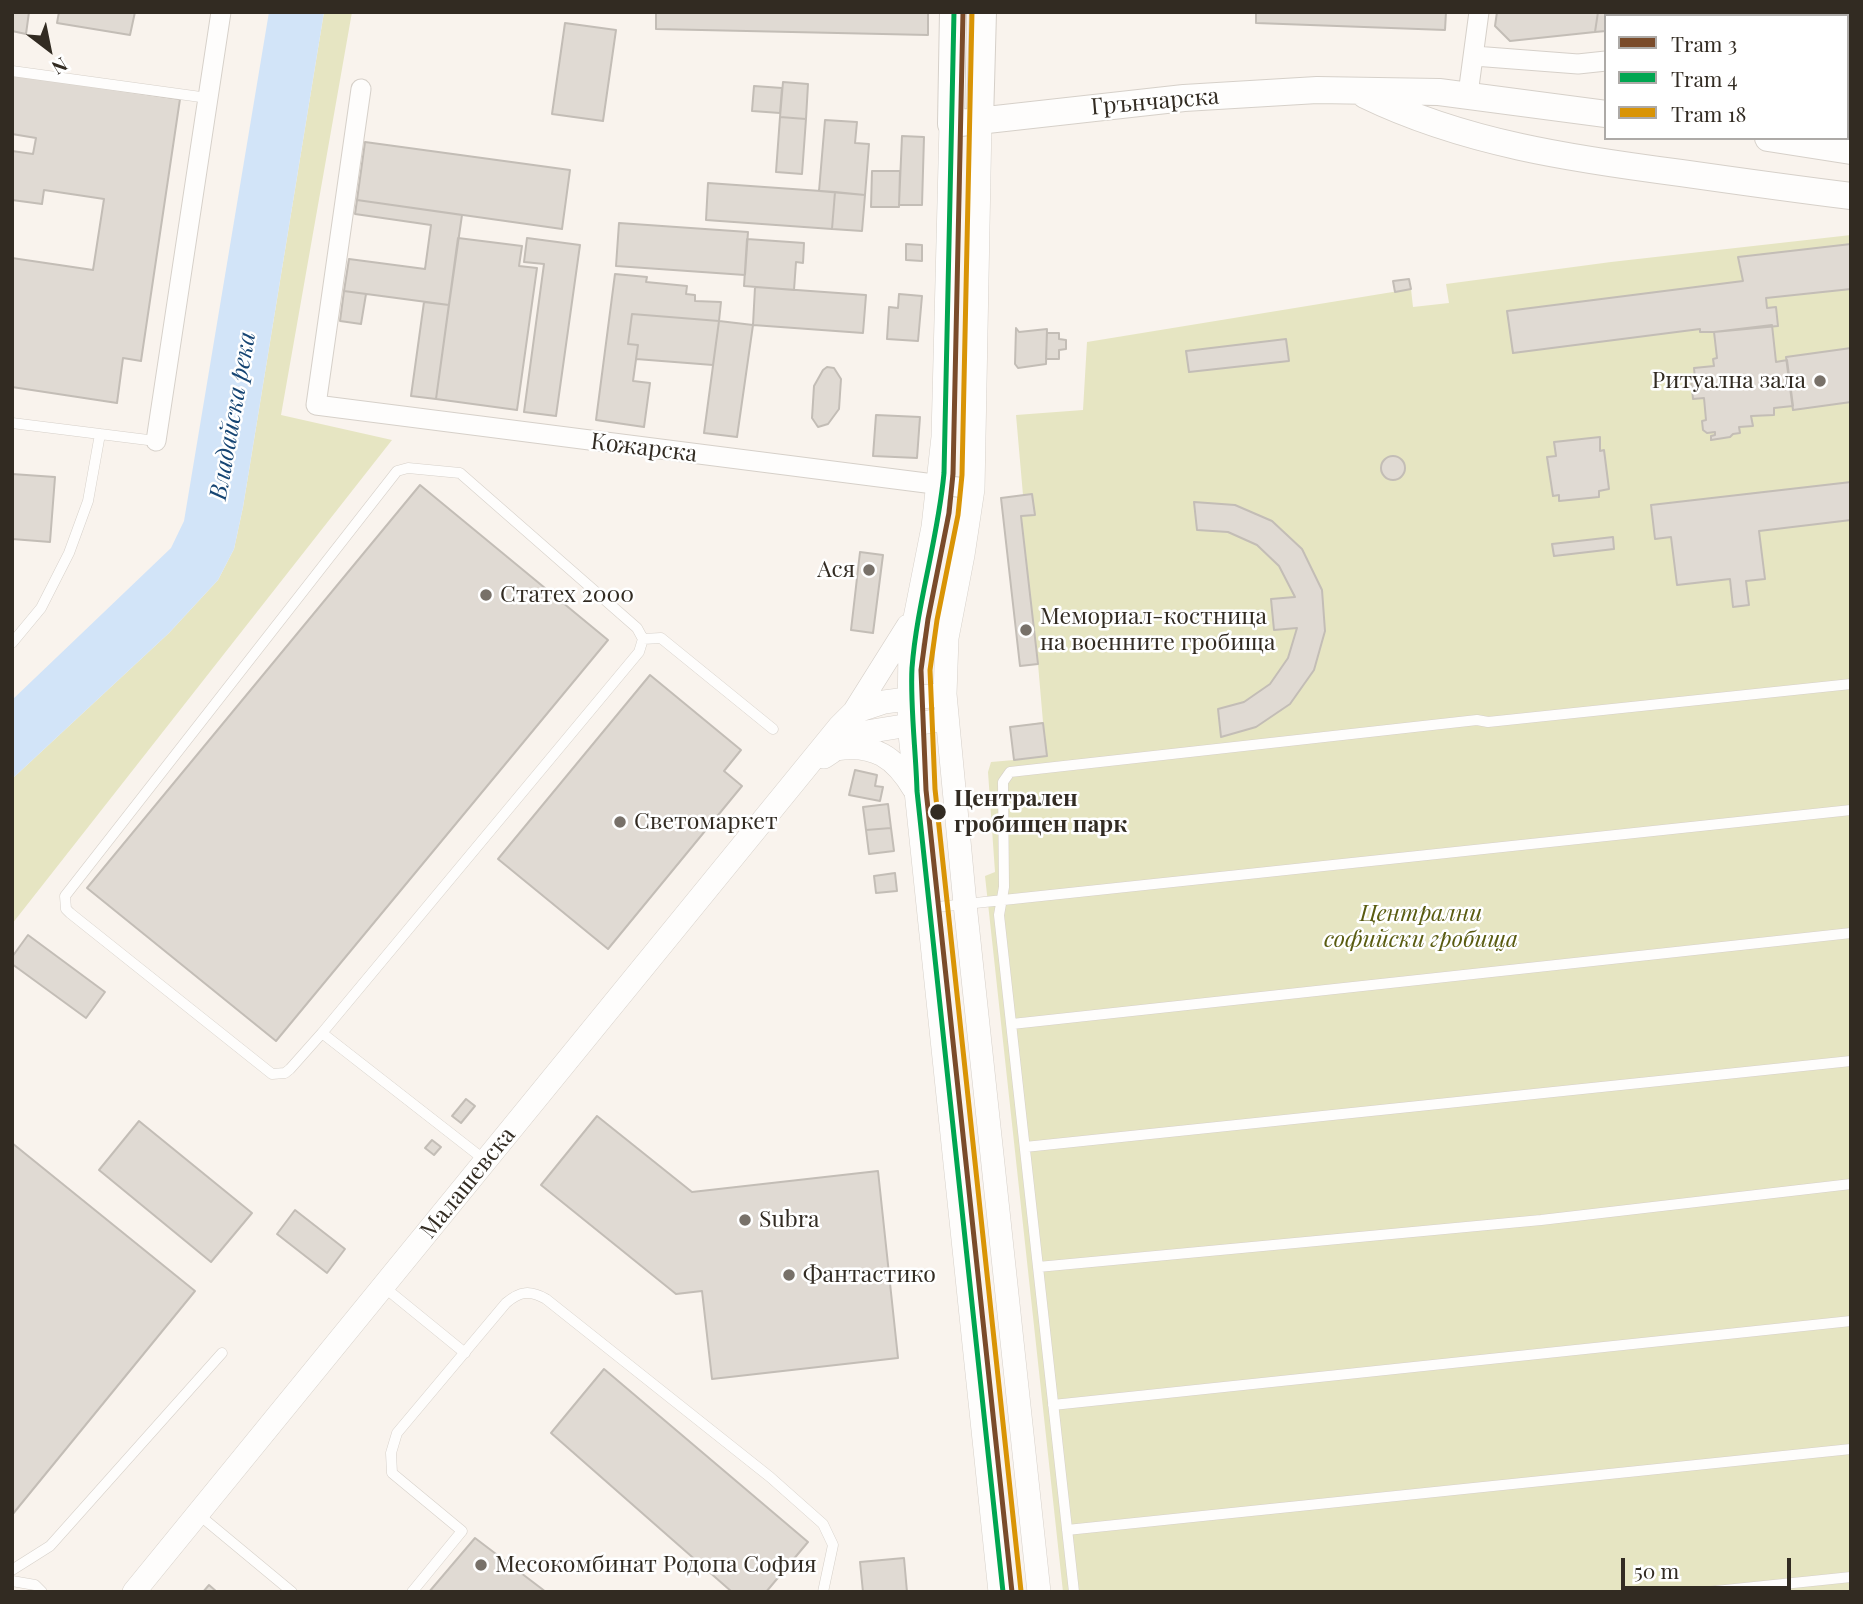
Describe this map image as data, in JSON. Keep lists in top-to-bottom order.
{
  "streets": {
    "main road": ["Грънчарска"],
    "street": ["Кожарска", "Малашевска"]
  },
  "water": ["Владайска река"],
  "parks": ["Централни софийски гробища"],
  "places": [
    "Ритуална зала",
    "Ася",
    "Статех 2000",
    "Мемориал-костница на военните гробища",
    "Централен гробищен парк",
    "Светомаркет",
    "Subra",
    "Фантастико",
    "Месокомбинат Родопа София"
  ],
  "lines": ["tram line 3", "tram line 4", "tram line 18"],
  "legend": ["Tram 3", "Tram 4", "Tram 18"],
  "scale_bar": "50 m",
  "north": "bottom right"
}
